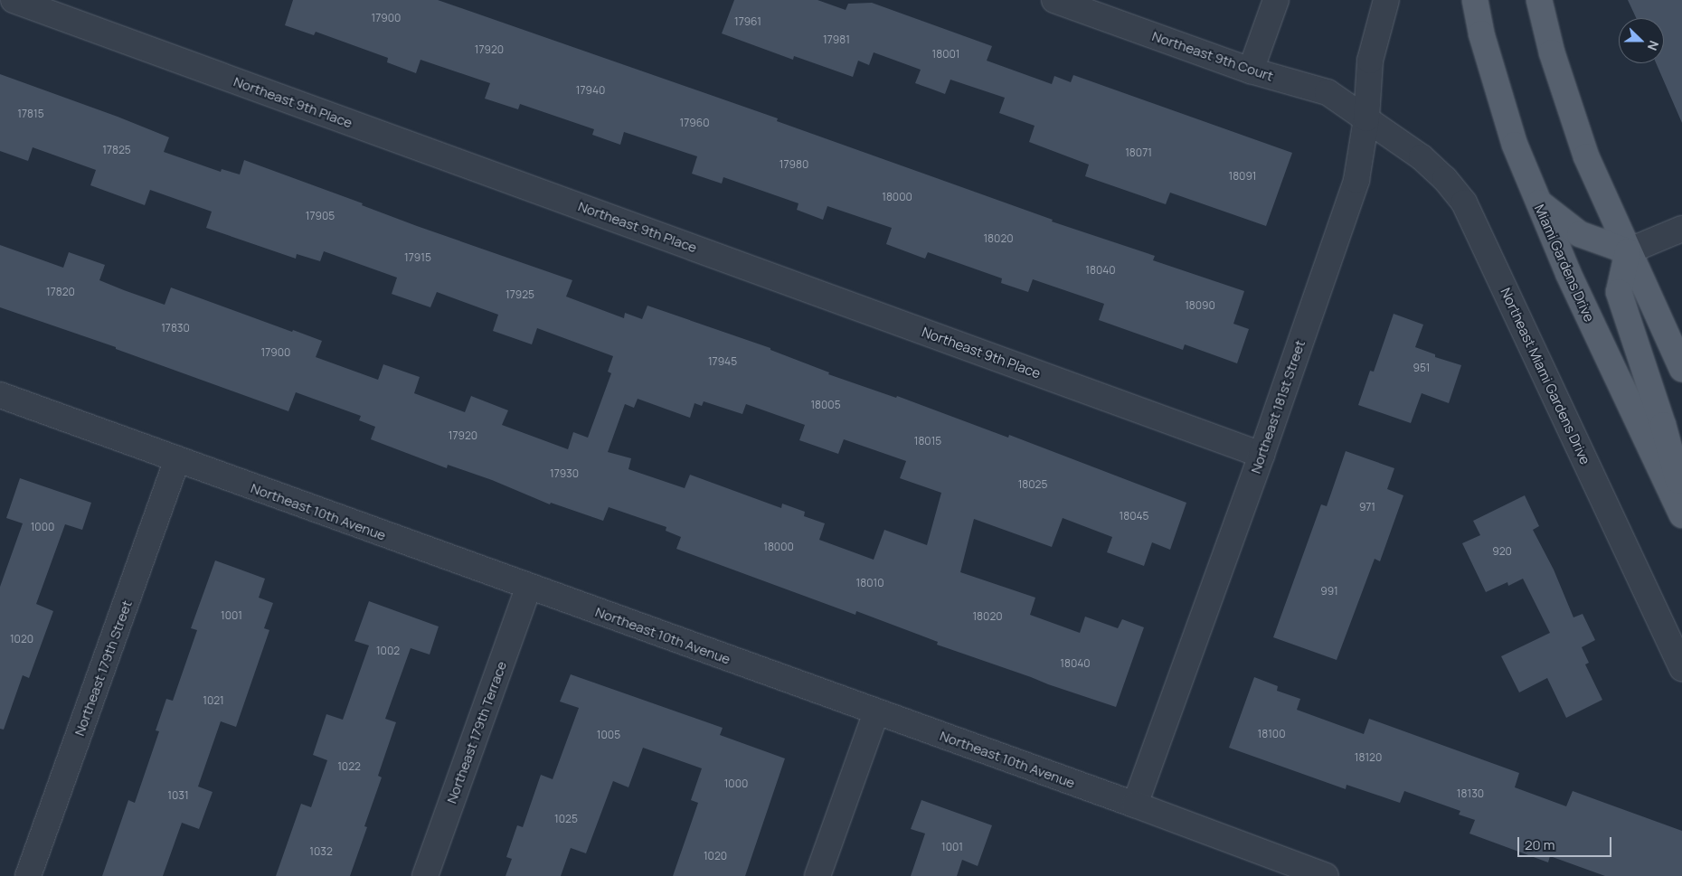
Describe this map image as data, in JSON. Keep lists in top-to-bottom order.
{
  "streets": {
    "main road": ["Miami Gardens Drive"],
    "street": [
      "Northeast 9th Court",
      "Northeast 9th Place",
      "Northeast Miami Gardens Drive",
      "Northeast 181st Street",
      "Northeast 10th Avenue",
      "Northeast 179th Street",
      "Northeast 179th Terrace"
    ]
  },
  "crossings": [
    ["Northeast 9th Court", "Northeast Miami Gardens Drive"],
    ["Northeast 9th Court", "Northeast 181st Street"],
    ["Northeast 9th Place", "Northeast 181st Street"],
    ["Northeast Miami Gardens Drive", "Northeast 181st Street"],
    ["Northeast 181st Street", "Northeast 10th Avenue"],
    ["Northeast 10th Avenue", "Northeast 179th Street"],
    ["Northeast 10th Avenue", "Northeast 179th Terrace"]
  ],
  "house_numbers": [
    "17900",
    "17961",
    "17981",
    "17920",
    "18001",
    "17940",
    "17815",
    "17960",
    "17825",
    "18071",
    "17980",
    "18091",
    "18000",
    "17905",
    "18020",
    "17915",
    "18040",
    "17820",
    "17925",
    "18090",
    "17830",
    "17900",
    "17945",
    "951",
    "18005",
    "17920",
    "18015",
    "17930",
    "18025",
    "971",
    "18045",
    "1000",
    "18000",
    "920",
    "18010",
    "991",
    "1001",
    "18020",
    "1020",
    "1002",
    "18040",
    "1021",
    "18100",
    "1005",
    "18120",
    "1022",
    "1000",
    "18130",
    "1031",
    "1025",
    "1001",
    "1032",
    "1020"
  ],
  "scale_bar": "20 m",
  "north": "right"
}
